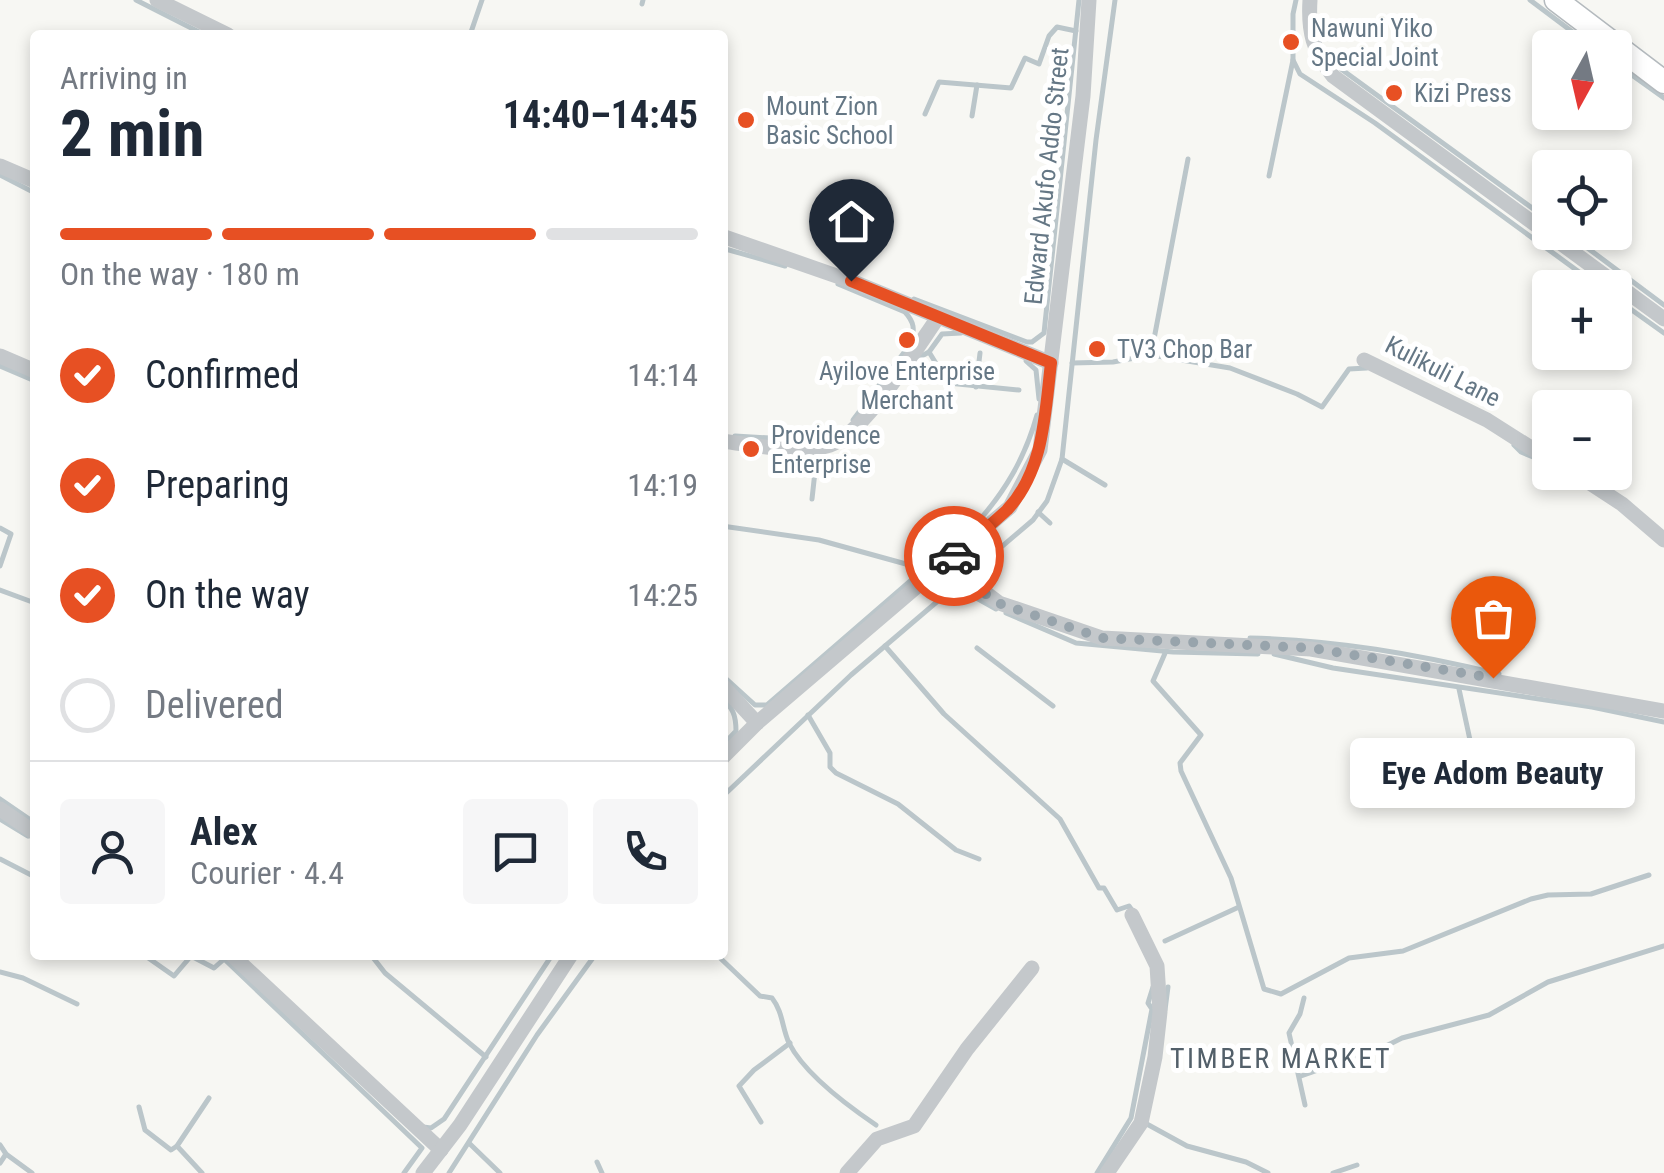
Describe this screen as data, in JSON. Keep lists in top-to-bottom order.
{
  "streets": {
    "street": ["Edward Akufo Addo Street", "Kulikuli Lane"]
  },
  "districts": ["TIMBER MARKET"],
  "places": [
    "Nawuni Yiko Special Joint",
    "Kizi Press",
    "Mount Zion Basic School",
    "Ayilove Enterprise Merchant",
    "TV3 Chop Bar",
    "Providence Enterprise",
    "Eye Adom Beauty"
  ],
  "north": "bottom",
  "page": {
    "map_buttons": ["+", "−"],
    "heading": ["2 min", "Arriving in", "14:40–14:45"],
    "panel": ["Alex", "Courier · 4.4"],
    "bar": "On the way · 180 m",
    "list": [
      ["Confirmed", "14:14"],
      ["Preparing", "14:19"],
      ["On the way", "14:25"],
      "Delivered"
    ],
    "bubble": "Eye Adom Beauty"
  }
}
